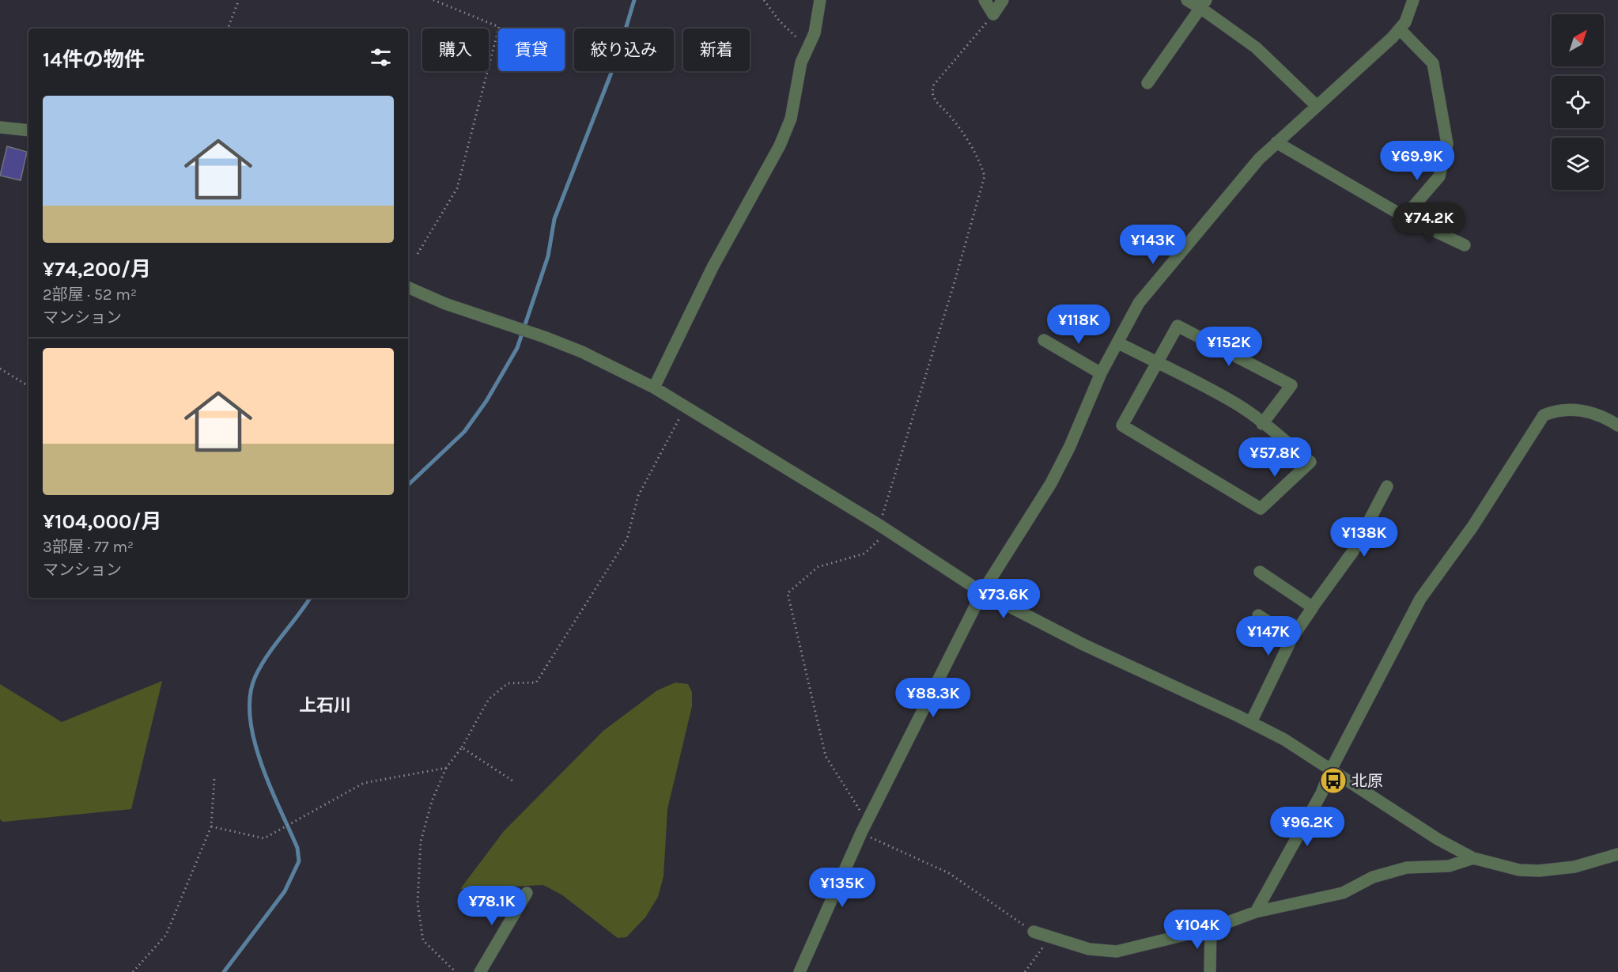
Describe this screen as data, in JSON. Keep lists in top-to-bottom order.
{
  "districts": ["上石川"],
  "places": {
    "bus stop": ["北原"]
  },
  "north": "top right",
  "page": {
    "chip": [
      "購入",
      "賃貸",
      "絞り込み",
      "新着"
    ],
    "heading": "14件の物件",
    "list": [
      {
        "name": "¥74,200/月",
        "note": "2部屋 · 52 m² · マンション"
      },
      {
        "name": "¥104,000/月",
        "note": "3部屋 · 77 m² · マンション"
      }
    ],
    "price": [
      "¥69.9K",
      "¥74.2K",
      "¥143K",
      "¥118K",
      "¥152K",
      "¥57.8K",
      "¥138K",
      "¥73.6K",
      "¥147K",
      "¥88.3K",
      "¥96.2K",
      "¥135K",
      "¥78.1K",
      "¥104K"
    ]
  }
}
